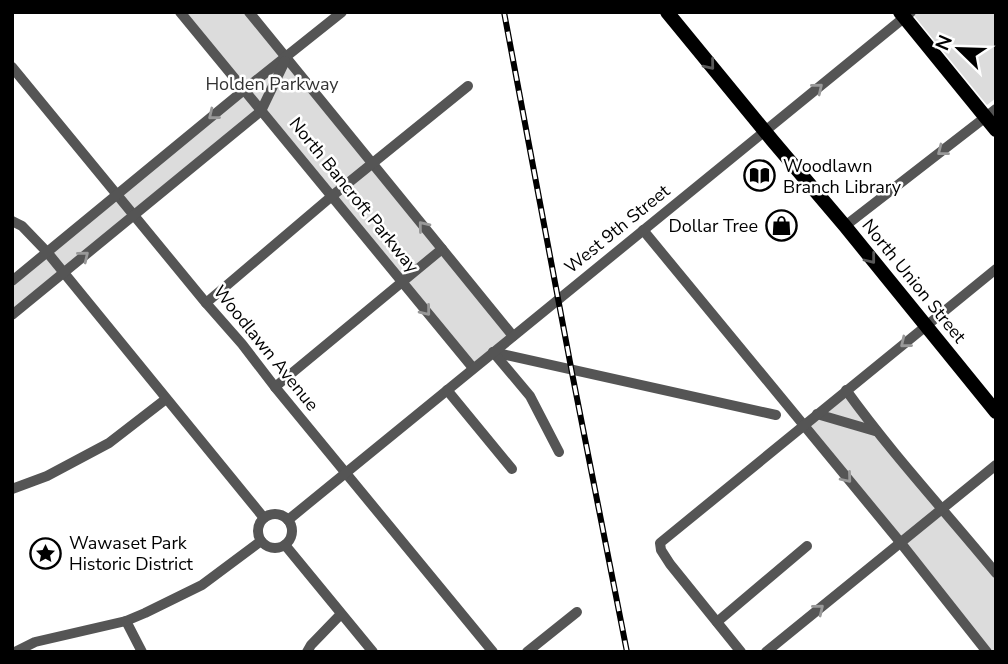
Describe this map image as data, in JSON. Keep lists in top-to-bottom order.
{
  "streets": {
    "main road": ["North Union Street"],
    "street": ["North Bancroft Parkway", "West 9th Street", "Woodlawn Avenue"]
  },
  "crossings": [
    ["North Bancroft Parkway", "West 9th Street"],
    ["West 9th Street", "North Union Street"],
    ["West 9th Street", "Woodlawn Avenue"]
  ],
  "one_way": ["North Union Street"],
  "parks": ["Holden Parkway"],
  "places": {
    "library": ["Woodlawn Branch Library"],
    "shop": ["Dollar Tree"],
    "place": ["Wawaset Park Historic District"]
  },
  "north": "top left"
}
